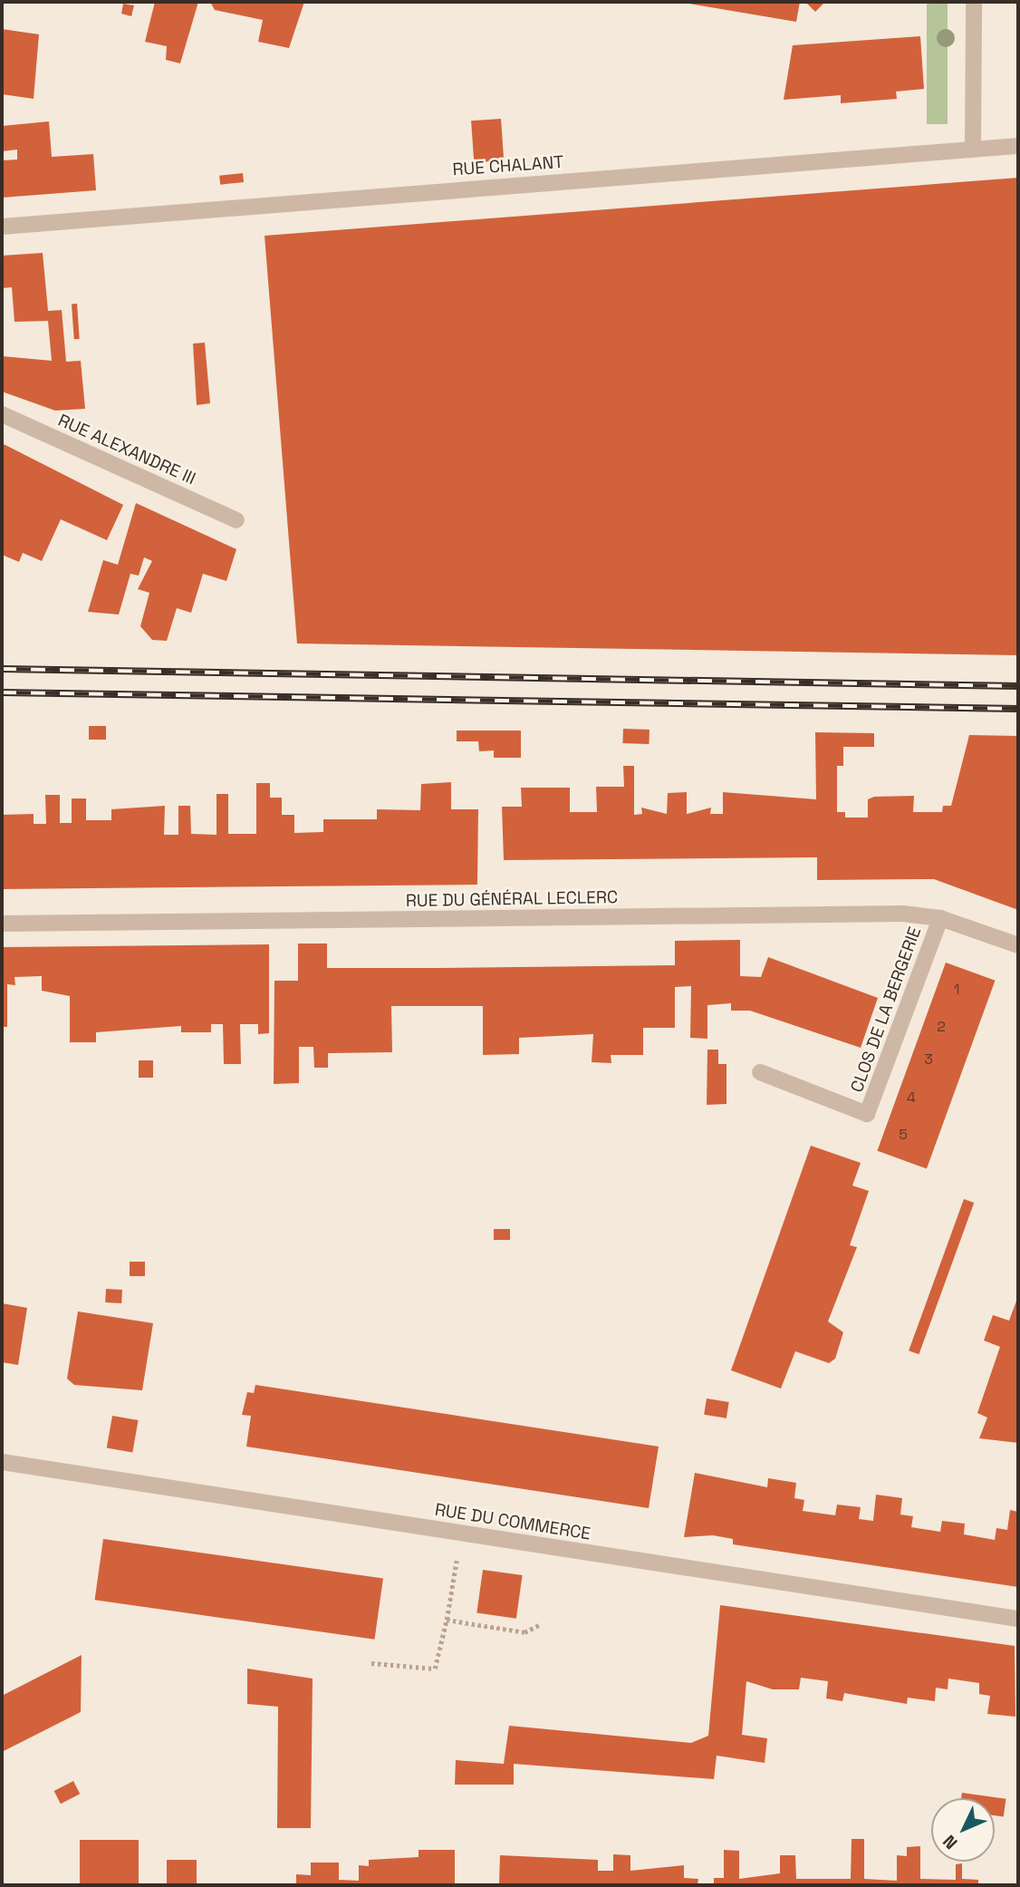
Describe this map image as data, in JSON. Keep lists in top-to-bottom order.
{
  "streets": {
    "street": [
      "RUE CHALANT",
      "RUE ALEXANDRE III",
      "RUE DU GÉNÉRAL LECLERC",
      "CLOS DE LA BERGERIE",
      "RUE DU COMMERCE"
    ]
  },
  "crossings": [
    ["RUE DU GÉNÉRAL LECLERC", "CLOS DE LA BERGERIE"]
  ],
  "house_numbers": [
    "1",
    "2",
    "3",
    "4",
    "5"
  ],
  "north": "bottom left"
}
